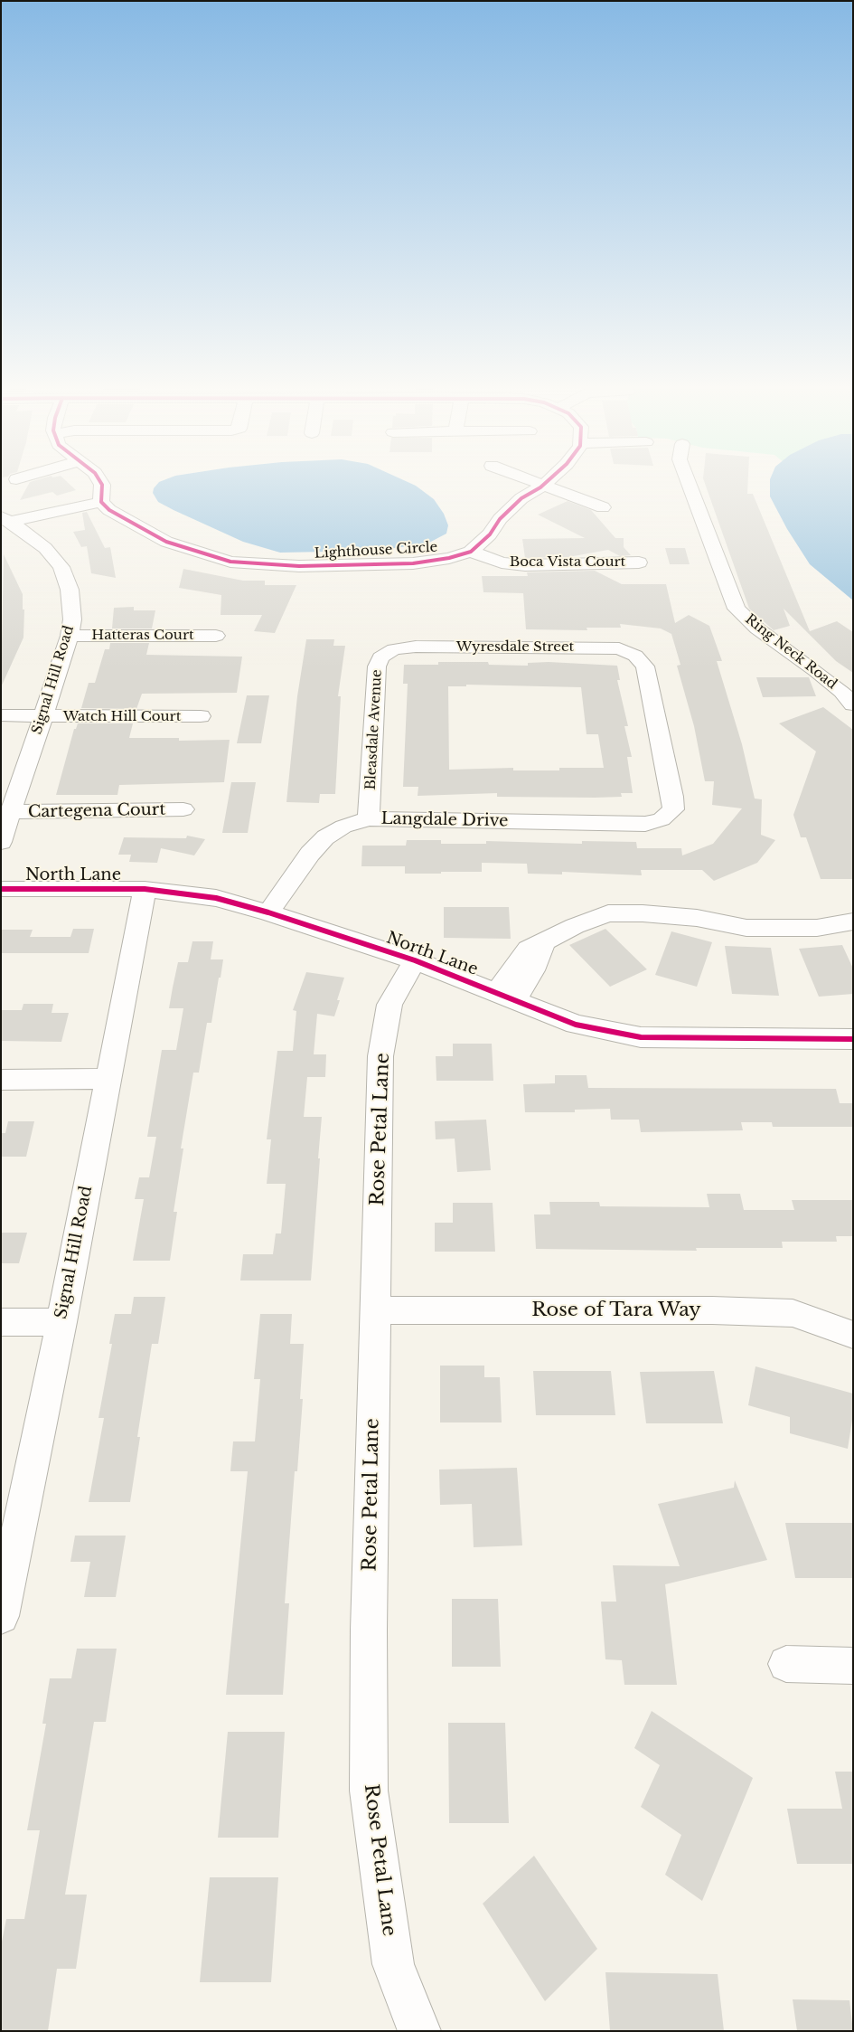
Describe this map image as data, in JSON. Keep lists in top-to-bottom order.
{
  "streets": {
    "street": [
      "Lighthouse Circle",
      "Boca Vista Court",
      "Hatteras Court",
      "Wyresdale Street",
      "Ring Neck Road",
      "Signal Hill Road",
      "Watch Hill Court",
      "Bleasdale Avenue",
      "Cartegena Court",
      "Langdale Drive",
      "North Lane",
      "Rose Petal Lane",
      "Rose of Tara Way"
    ]
  },
  "crossings": [
    ["Lighthouse Circle", "Boca Vista Court"],
    ["Hatteras Court", "Signal Hill Road"],
    ["Wyresdale Street", "Bleasdale Avenue"],
    ["Wyresdale Street", "Langdale Drive"],
    ["Signal Hill Road", "Watch Hill Court"],
    ["Signal Hill Road", "Cartegena Court"],
    ["Signal Hill Road", "North Lane"],
    ["Bleasdale Avenue", "Langdale Drive"],
    ["Langdale Drive", "North Lane"],
    ["North Lane", "Rose Petal Lane"],
    ["Rose Petal Lane", "Rose of Tara Way"]
  ]
}
